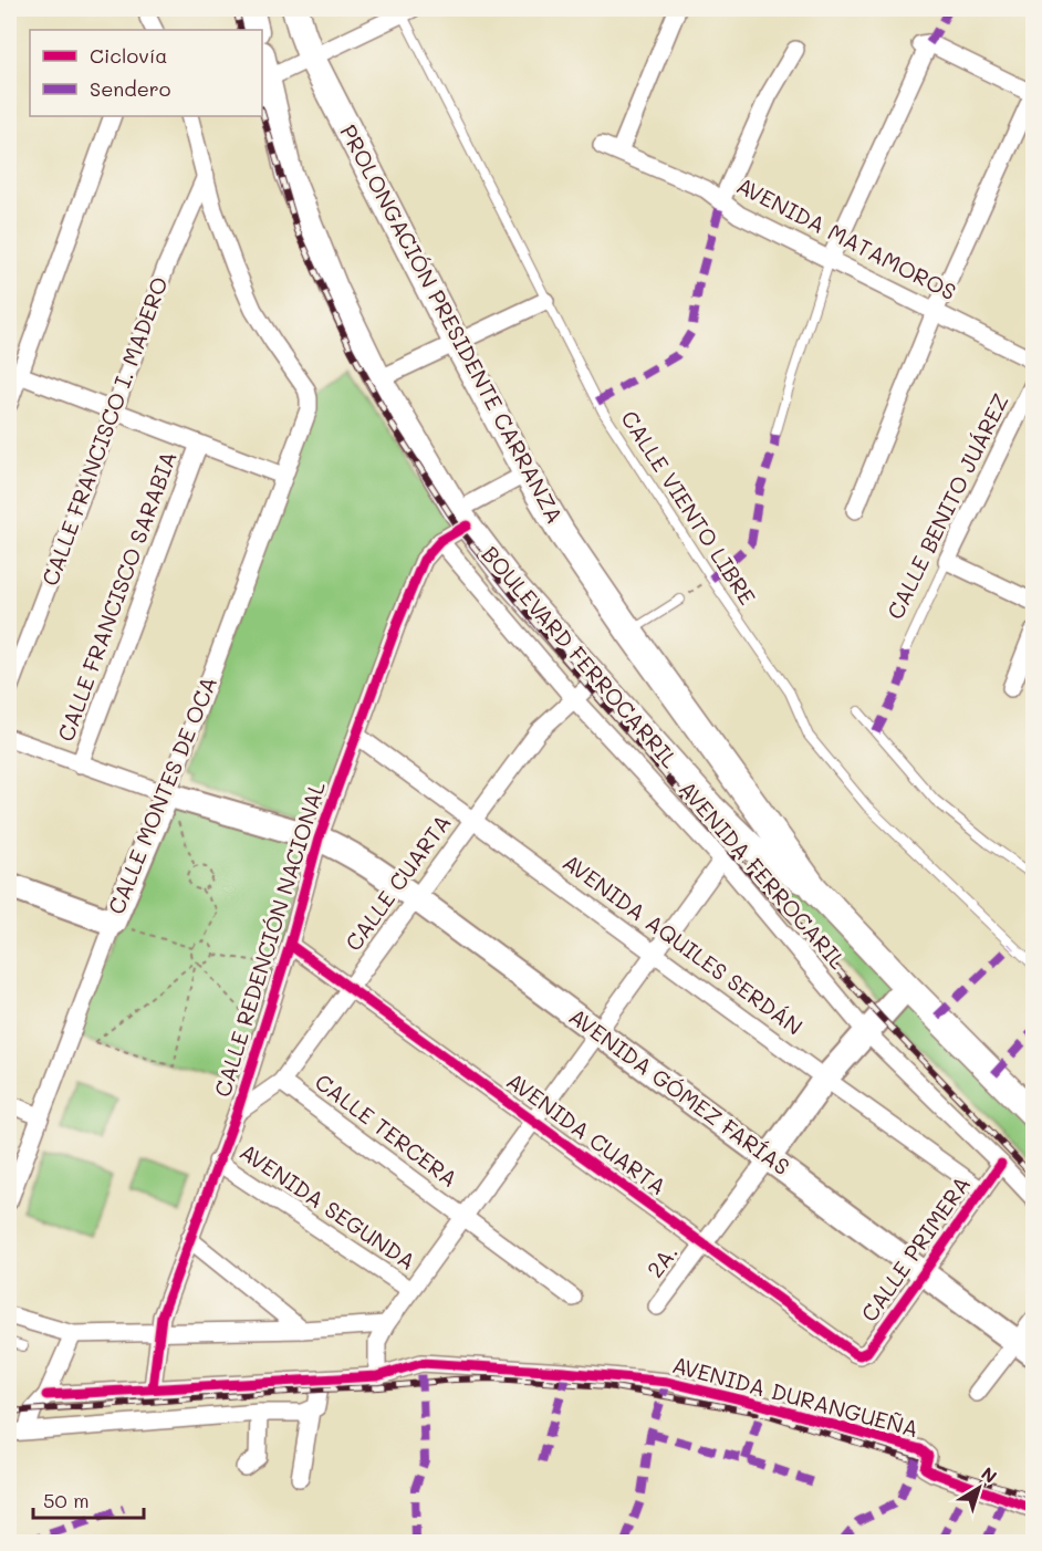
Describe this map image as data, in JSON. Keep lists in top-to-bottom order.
{
  "streets": {
    "main road": [
      "PROLONGACIÓN PRESIDENTE CARRANZA",
      "BOULEVARD FERROCARRIL",
      "CALLE MONTES DE OCA",
      "AVENIDA GÓMEZ FARÍAS"
    ],
    "street": [
      "AVENIDA MATAMOROS",
      "CALLE FRANCISCO I. MADERO",
      "CALLE BENITO JUÁREZ",
      "CALLE FRANCISCO SARABIA",
      "AVENIDA FERROCARIL",
      "CALLE CUARTA",
      "CALLE REDENCIÓN NACIONAL",
      "AVENIDA AQUILES SERDÁN",
      "CALLE TERCERA",
      "AVENIDA CUARTA",
      "AVENIDA SEGUNDA",
      "CALLE PRIMERA",
      "2A.",
      "AVENIDA DURANGUEÑA"
    ],
    "lane": ["CALLE VIENTO LIBRE"]
  },
  "crossings": [
    ["PROLONGACIÓN PRESIDENTE CARRANZA", "BOULEVARD FERROCARRIL"],
    ["PROLONGACIÓN PRESIDENTE CARRANZA", "CALLE REDENCIÓN NACIONAL"],
    ["CALLE FRANCISCO I. MADERO", "CALLE MONTES DE OCA"],
    ["BOULEVARD FERROCARRIL", "CALLE CUARTA"],
    ["BOULEVARD FERROCARRIL", "CALLE REDENCIÓN NACIONAL"],
    ["AVENIDA FERROCARIL", "CALLE CUARTA"],
    ["AVENIDA FERROCARIL", "CALLE REDENCIÓN NACIONAL"],
    ["AVENIDA FERROCARIL", "CALLE TERCERA"],
    ["AVENIDA FERROCARIL", "CALLE PRIMERA"],
    ["CALLE CUARTA", "CALLE REDENCIÓN NACIONAL"],
    ["CALLE CUARTA", "AVENIDA AQUILES SERDÁN"],
    ["CALLE CUARTA", "AVENIDA GÓMEZ FARÍAS"],
    ["CALLE CUARTA", "CALLE TERCERA"],
    ["CALLE CUARTA", "AVENIDA CUARTA"],
    ["CALLE REDENCIÓN NACIONAL", "AVENIDA AQUILES SERDÁN"],
    ["CALLE REDENCIÓN NACIONAL", "AVENIDA GÓMEZ FARÍAS"],
    ["CALLE REDENCIÓN NACIONAL", "AVENIDA CUARTA"],
    ["CALLE REDENCIÓN NACIONAL", "AVENIDA SEGUNDA"],
    ["CALLE REDENCIÓN NACIONAL", "AVENIDA DURANGUEÑA"],
    ["AVENIDA AQUILES SERDÁN", "CALLE TERCERA"],
    ["AVENIDA AQUILES SERDÁN", "CALLE PRIMERA"],
    ["AVENIDA GÓMEZ FARÍAS", "CALLE TERCERA"],
    ["AVENIDA GÓMEZ FARÍAS", "CALLE PRIMERA"],
    ["AVENIDA GÓMEZ FARÍAS", "2A."],
    ["CALLE TERCERA", "AVENIDA CUARTA"],
    ["CALLE TERCERA", "AVENIDA SEGUNDA"],
    ["CALLE TERCERA", "AVENIDA DURANGUEÑA"],
    ["AVENIDA CUARTA", "CALLE PRIMERA"],
    ["AVENIDA CUARTA", "2A."]
  ],
  "legend": ["Ciclovía", "Sendero"],
  "scale_bar": "50 m",
  "north": "top right"
}
